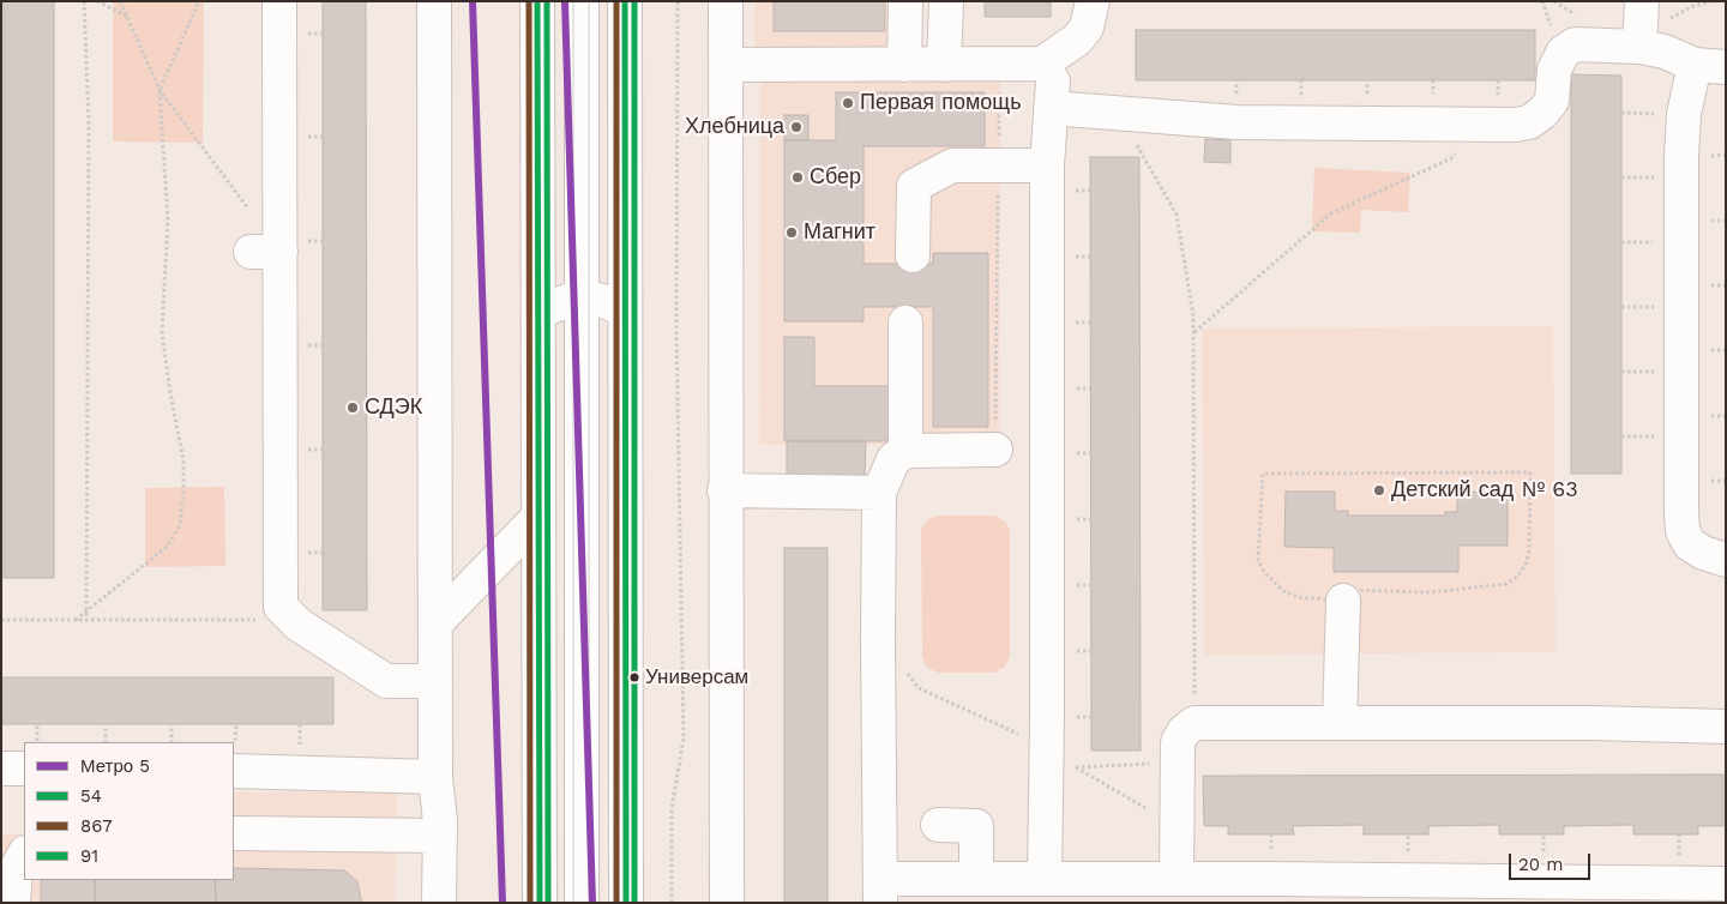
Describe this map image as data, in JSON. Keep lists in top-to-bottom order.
{
  "places": [
    "Первая помощь",
    "Хлебница",
    "Сбер",
    "Магнит",
    "СДЭК",
    "Детский сад № 63",
    "Универсам"
  ],
  "lines": [
    "metro line 5",
    "transit line 54",
    "transit line 867",
    "transit line 91"
  ],
  "legend": [
    "Метро 5",
    "54",
    "867",
    "91"
  ],
  "scale_bar": "20 m"
}
